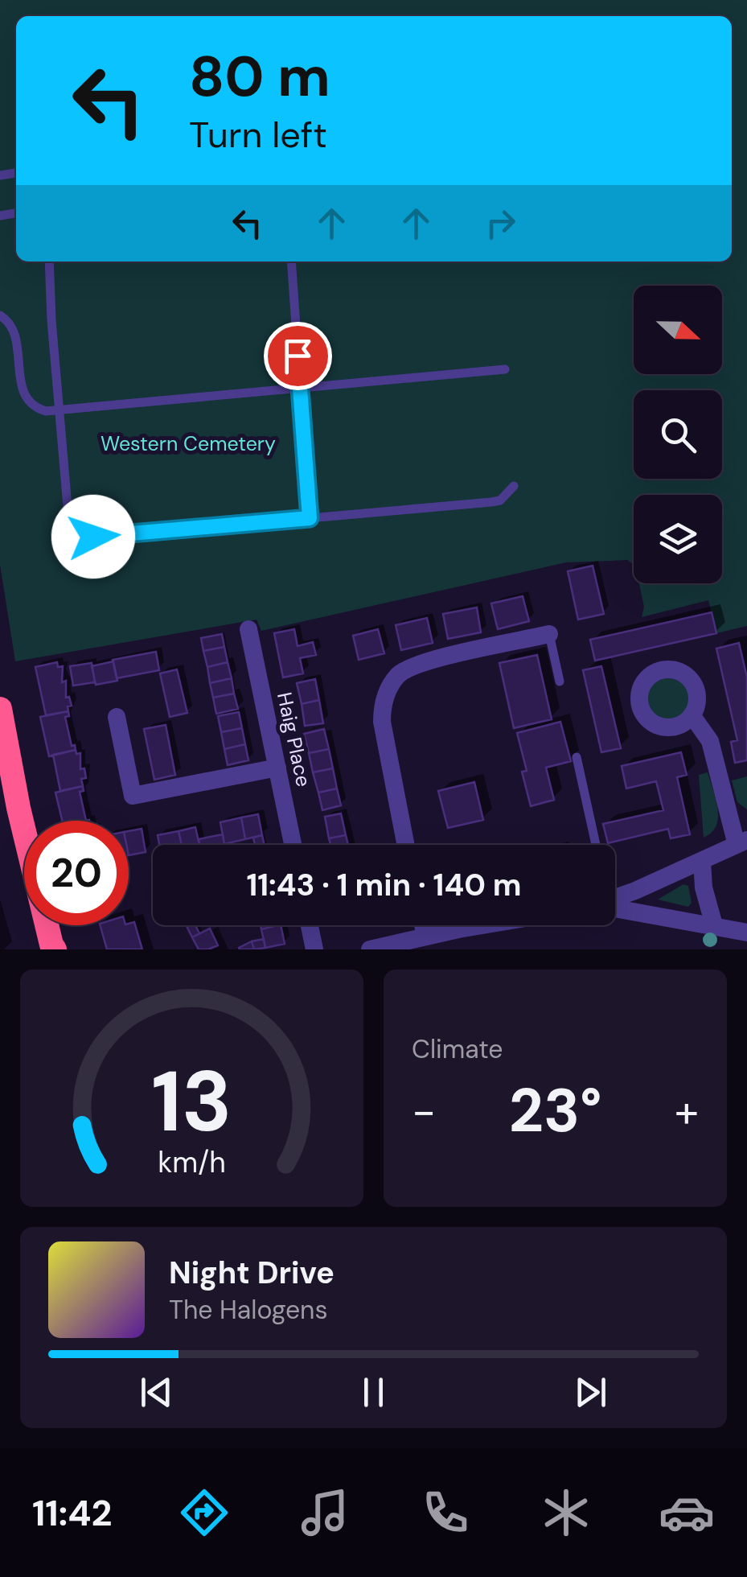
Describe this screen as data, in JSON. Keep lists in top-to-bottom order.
{
  "streets": {
    "street": ["Haig Place"]
  },
  "parks": ["Western Cemetery"],
  "north": "right",
  "page": {
    "turn": ["80 m", "Turn left"],
    "limit": "20",
    "trip": "11:43 · 1 min · 140 m",
    "tile": "Climate",
    "heat": ["−", "23°", "+"],
    "song": ["Night Drive", "The Halogens"],
    "tabs": "11:42",
    "gauge": ["13", "km/h"]
  }
}
